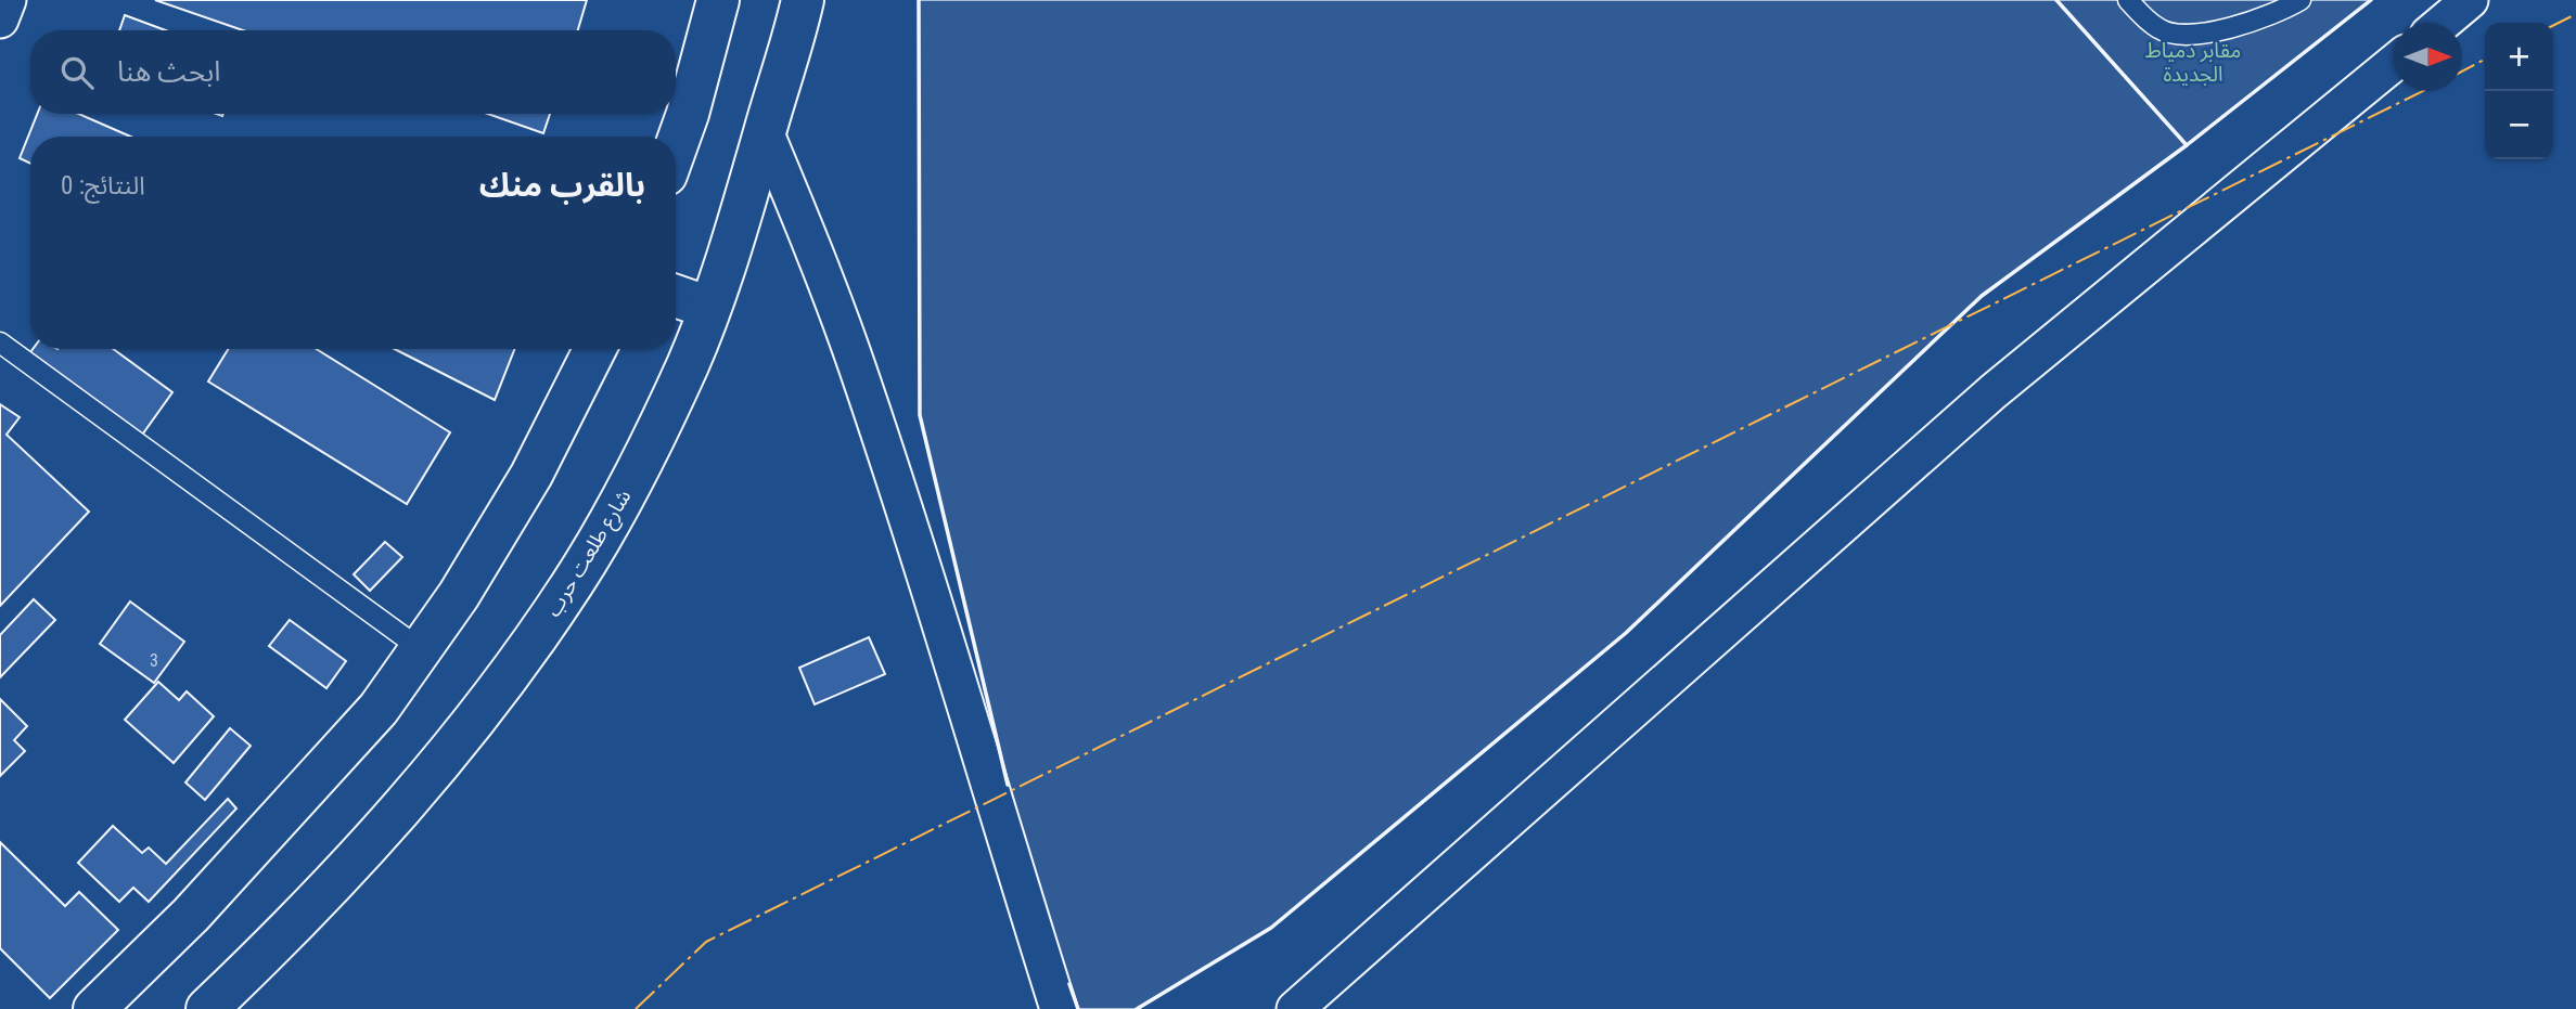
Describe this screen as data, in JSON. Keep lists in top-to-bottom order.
{
  "streets": {
    "main road": ["شارع طلعت حرب"]
  },
  "parks": ["مقابر دمياط الجديدة"],
  "house_numbers": ["3"],
  "north": "right",
  "page": {
    "map_buttons": ["+", "−"],
    "search": "ابحث هنا",
    "heading": ["بالقرب منك", "النتائج: 0"]
  }
}
